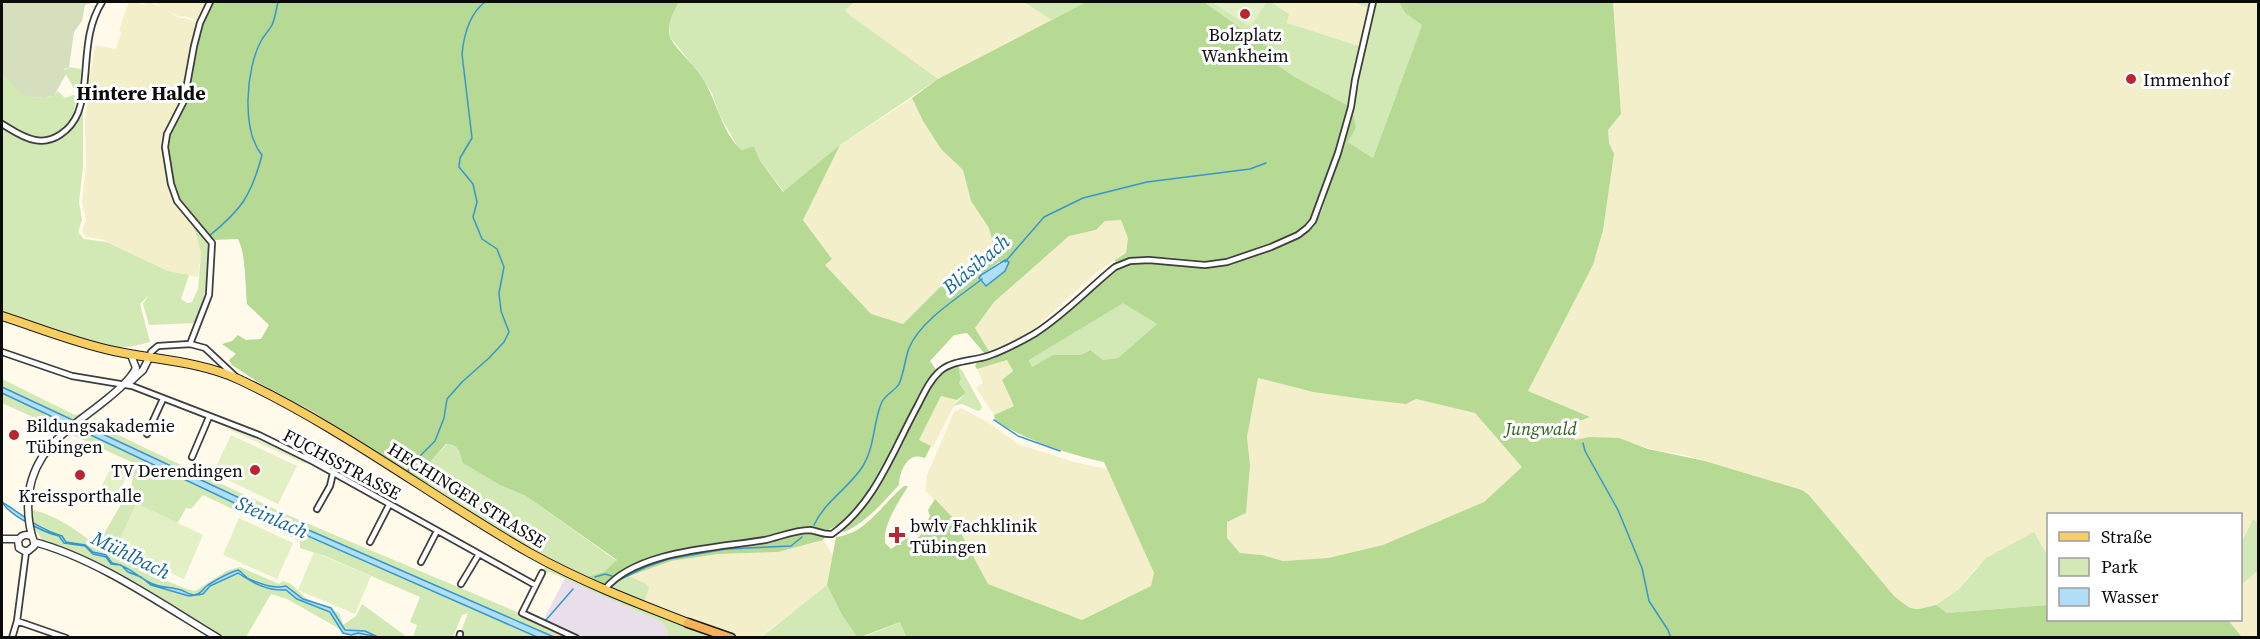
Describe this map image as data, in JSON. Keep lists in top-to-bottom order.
{
  "streets": {
    "main road": ["HECHINGER STRASSE"],
    "street": ["FUCHSSTRASSE"]
  },
  "districts": ["Hintere Halde"],
  "water": ["Bläsibach", "Steinlach", "Mühlbach"],
  "parks": ["Jungwald"],
  "places": {
    "other": [
      "Bolzplatz Wankheim",
      "Immenhof",
      "Bildungsakademie Tübingen",
      "TV Derendingen",
      "Kreissporthalle"
    ],
    "health": ["bwlv Fachklinik Tübingen"]
  },
  "legend": ["Straße", "Park", "Wasser"]
}
